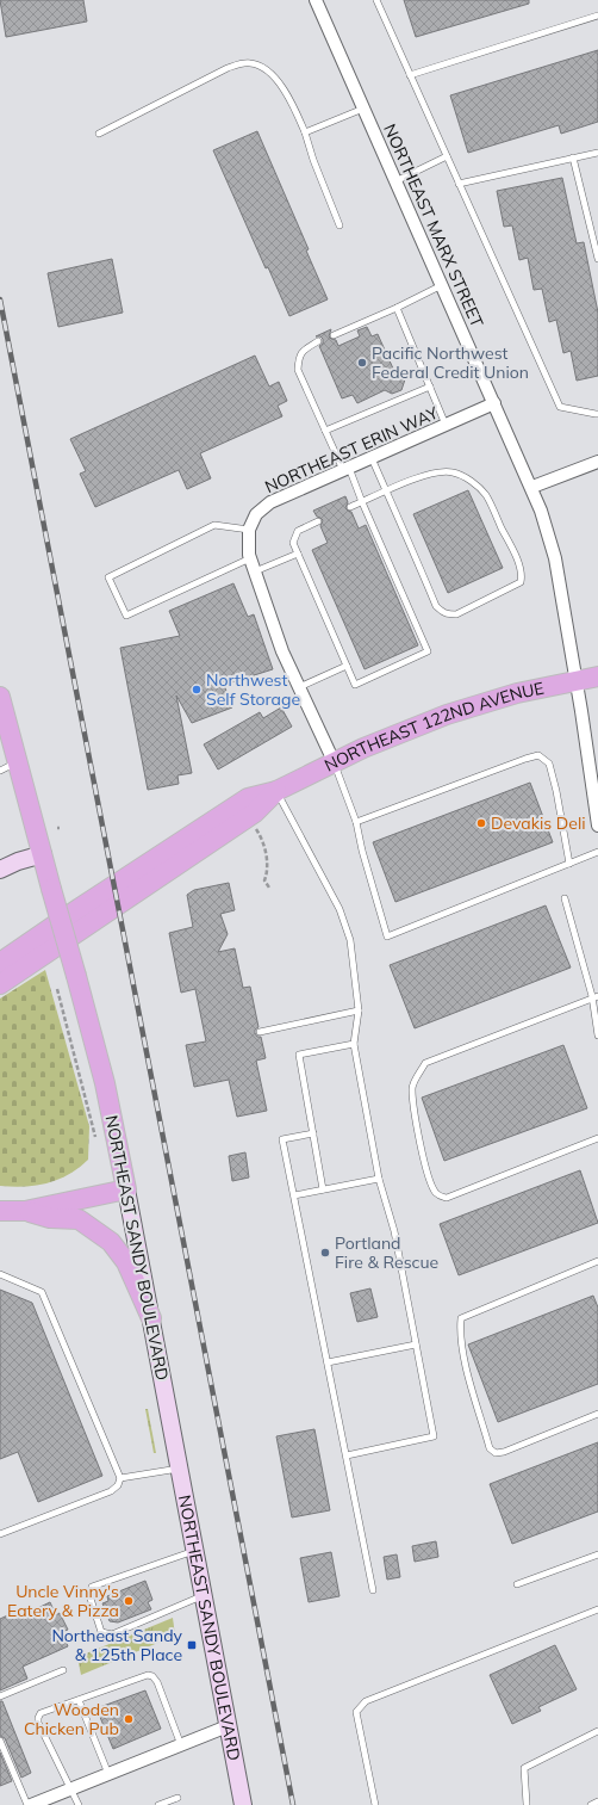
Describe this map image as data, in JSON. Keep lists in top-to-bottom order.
{
  "streets": {
    "main road": ["NORTHEAST 122ND AVENUE", "NORTHEAST SANDY BOULEVARD"],
    "street": ["NORTHEAST MARX STREET", "NORTHEAST ERIN WAY"]
  },
  "crossings": [
    ["NORTHEAST MARX STREET", "NORTHEAST ERIN WAY"],
    ["NORTHEAST MARX STREET", "NORTHEAST 122ND AVENUE"],
    ["NORTHEAST ERIN WAY", "NORTHEAST 122ND AVENUE"]
  ],
  "places": {
    "other": [
      "Pacific Northwest Federal Credit Union",
      "Northwest Self Storage",
      "Devakis Deli",
      "Portland Fire & Rescue",
      "Uncle Vinny's Eatery & Pizza",
      "Wooden Chicken Pub"
    ],
    "transit": ["Northeast Sandy & 125th Place"]
  }
}
